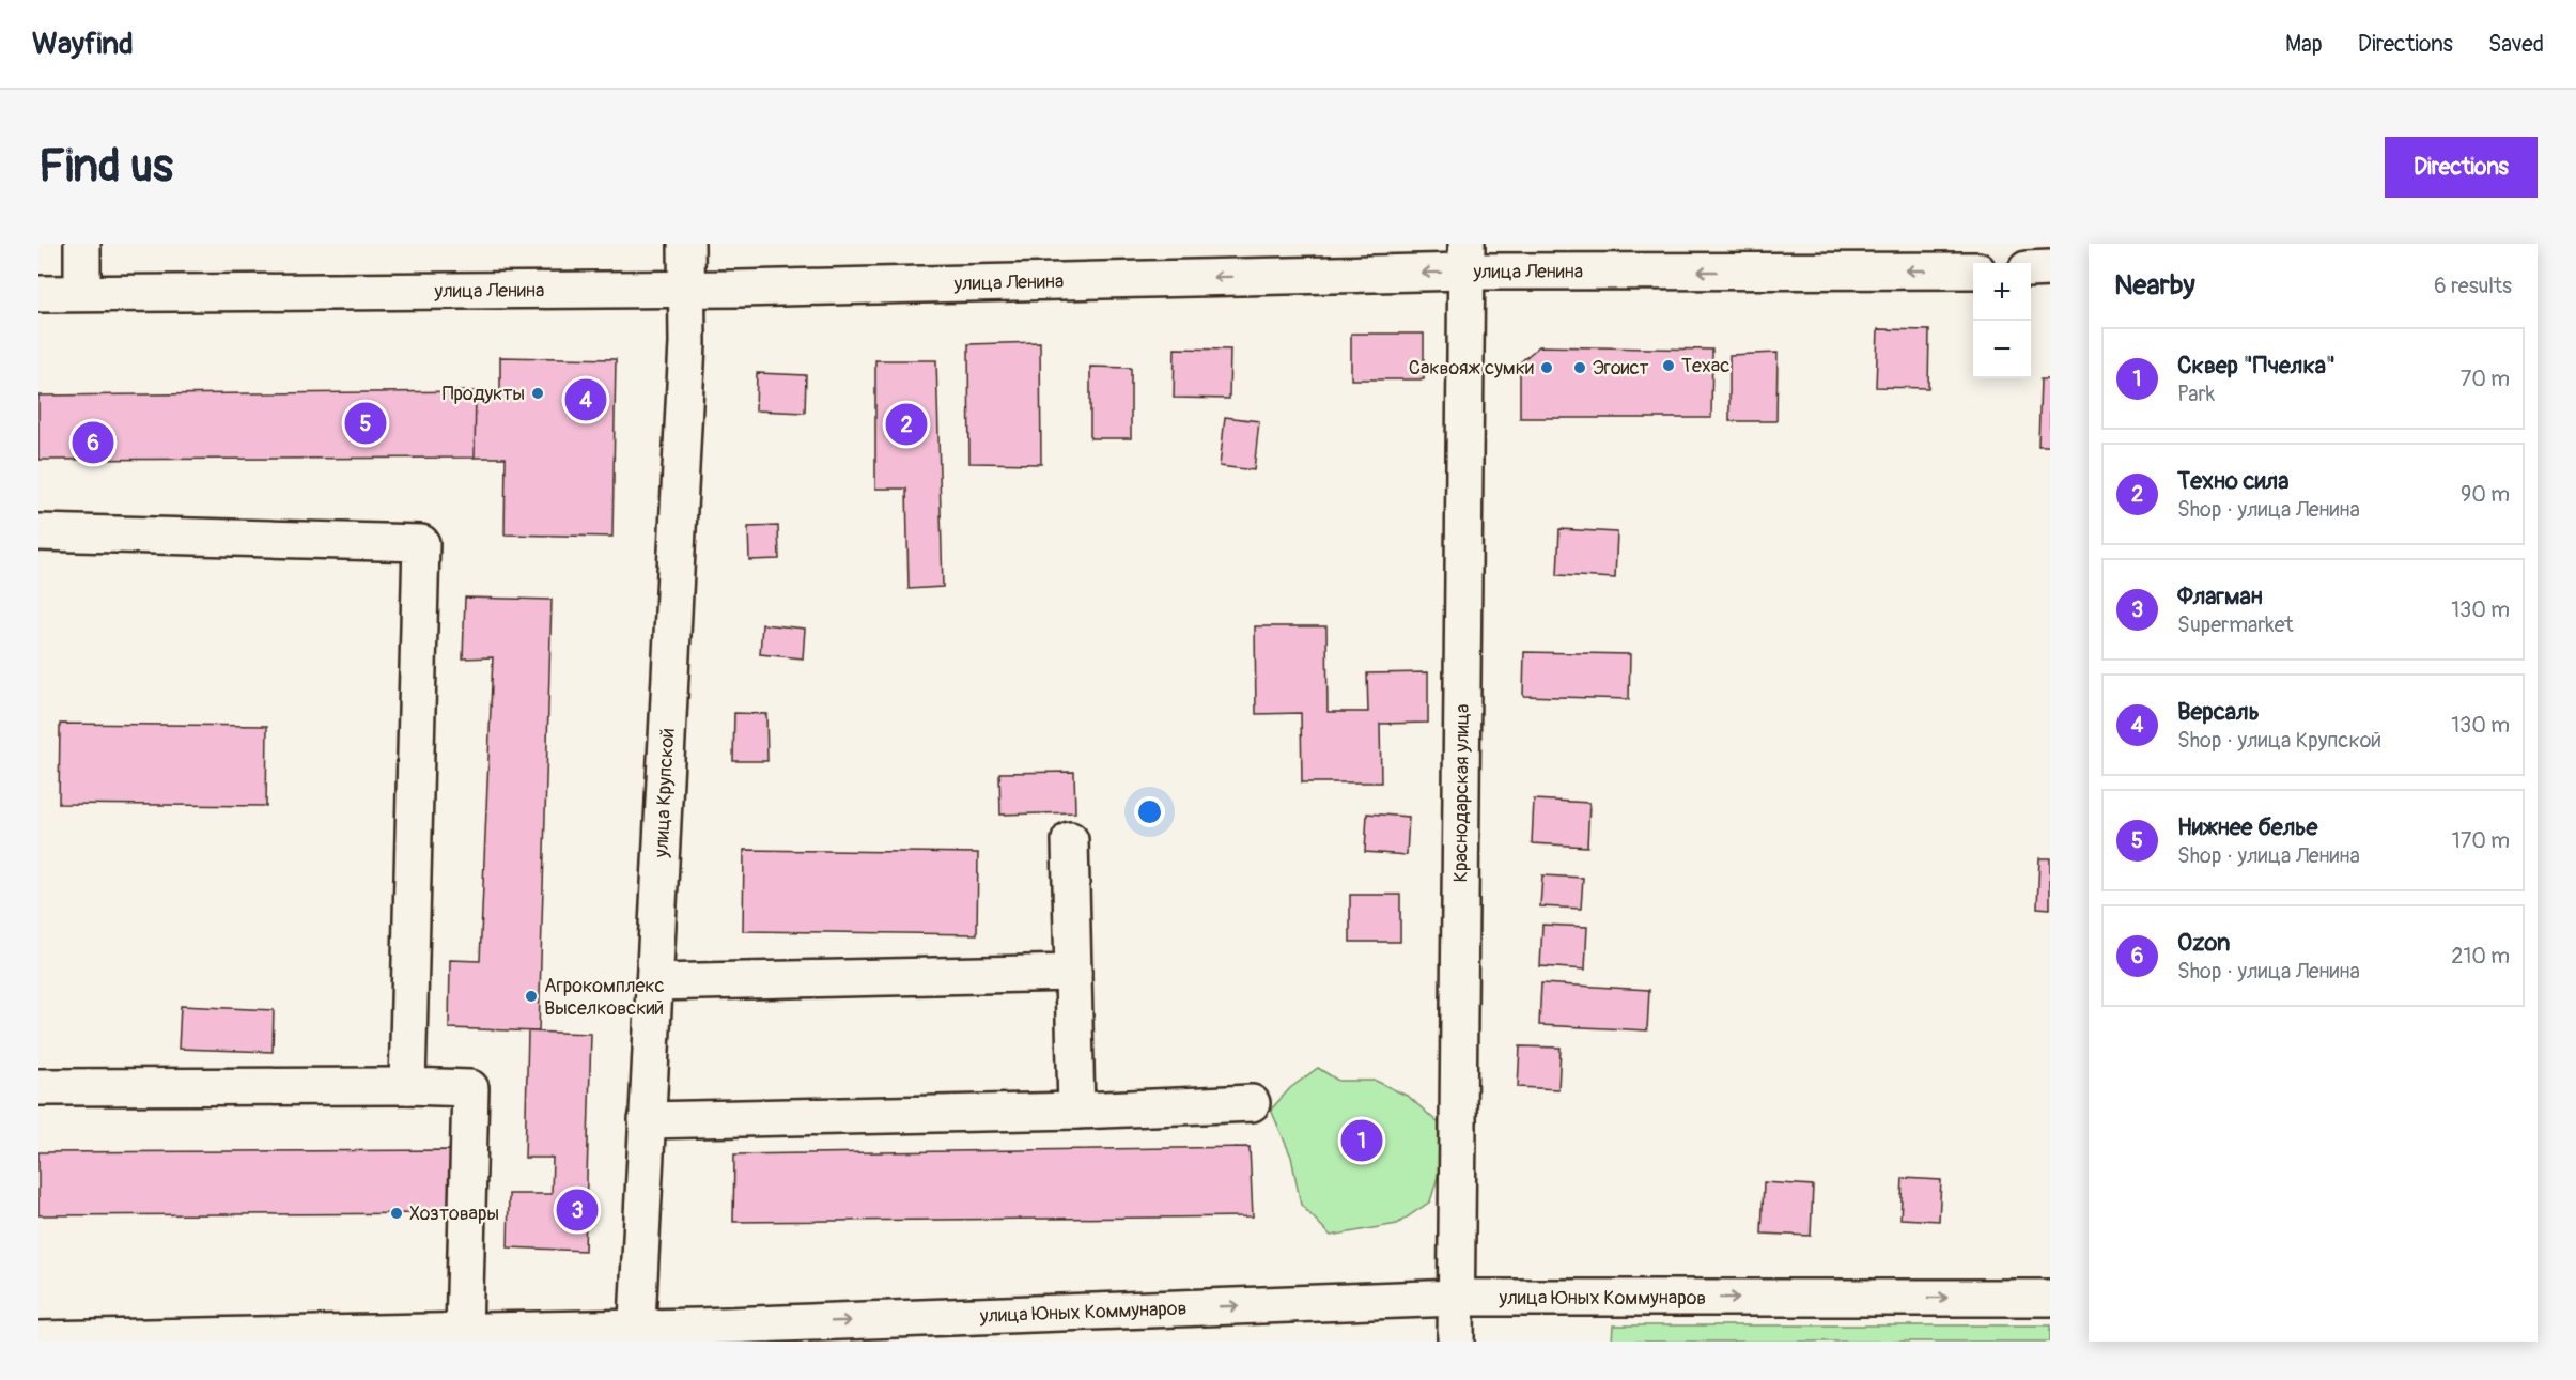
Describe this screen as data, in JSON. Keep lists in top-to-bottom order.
{
  "streets": {
    "street": [
      "улица Ленина",
      "улица Крупской",
      "Краснодарская улица",
      "улица Юных Коммунаров"
    ]
  },
  "crossings": [
    ["улица Ленина", "улица Крупской"],
    ["улица Ленина", "Краснодарская улица"],
    ["улица Крупской", "улица Юных Коммунаров"],
    ["Краснодарская улица", "улица Юных Коммунаров"]
  ],
  "one_way": ["улица Ленина"],
  "places": [
    "Техас",
    "Саквояж сумки",
    "Эгоист",
    "Продукты",
    "Агрокомплекс Выселковский",
    "Хозтовары"
  ],
  "page": {
    "header": "Wayfind",
    "nav": ["Map", "Directions", "Saved"],
    "buttons": "Directions",
    "title": "Find us",
    "heading": ["Nearby", "6 results"],
    "map_buttons": ["+", "−"],
    "list": [
      {
        "mark": "1",
        "name": "Сквер \"Пчелка\"",
        "note": "Park",
        "value": "70 m"
      },
      {
        "mark": "2",
        "name": "Техно сила",
        "note": "Shop · улица Ленина",
        "value": "90 m"
      },
      {
        "mark": "3",
        "name": "Флагман",
        "note": "Supermarket",
        "value": "130 m"
      },
      {
        "mark": "4",
        "name": "Версаль",
        "note": "Shop · улица Крупской",
        "value": "130 m"
      },
      {
        "mark": "5",
        "name": "Нижнее белье",
        "note": "Shop · улица Ленина",
        "value": "170 m"
      },
      {
        "mark": "6",
        "name": "Ozon",
        "note": "Shop · улица Ленина",
        "value": "210 m"
      }
    ],
    "pins": [
      "4",
      "5",
      "2",
      "6",
      "1",
      "3"
    ]
  }
}
